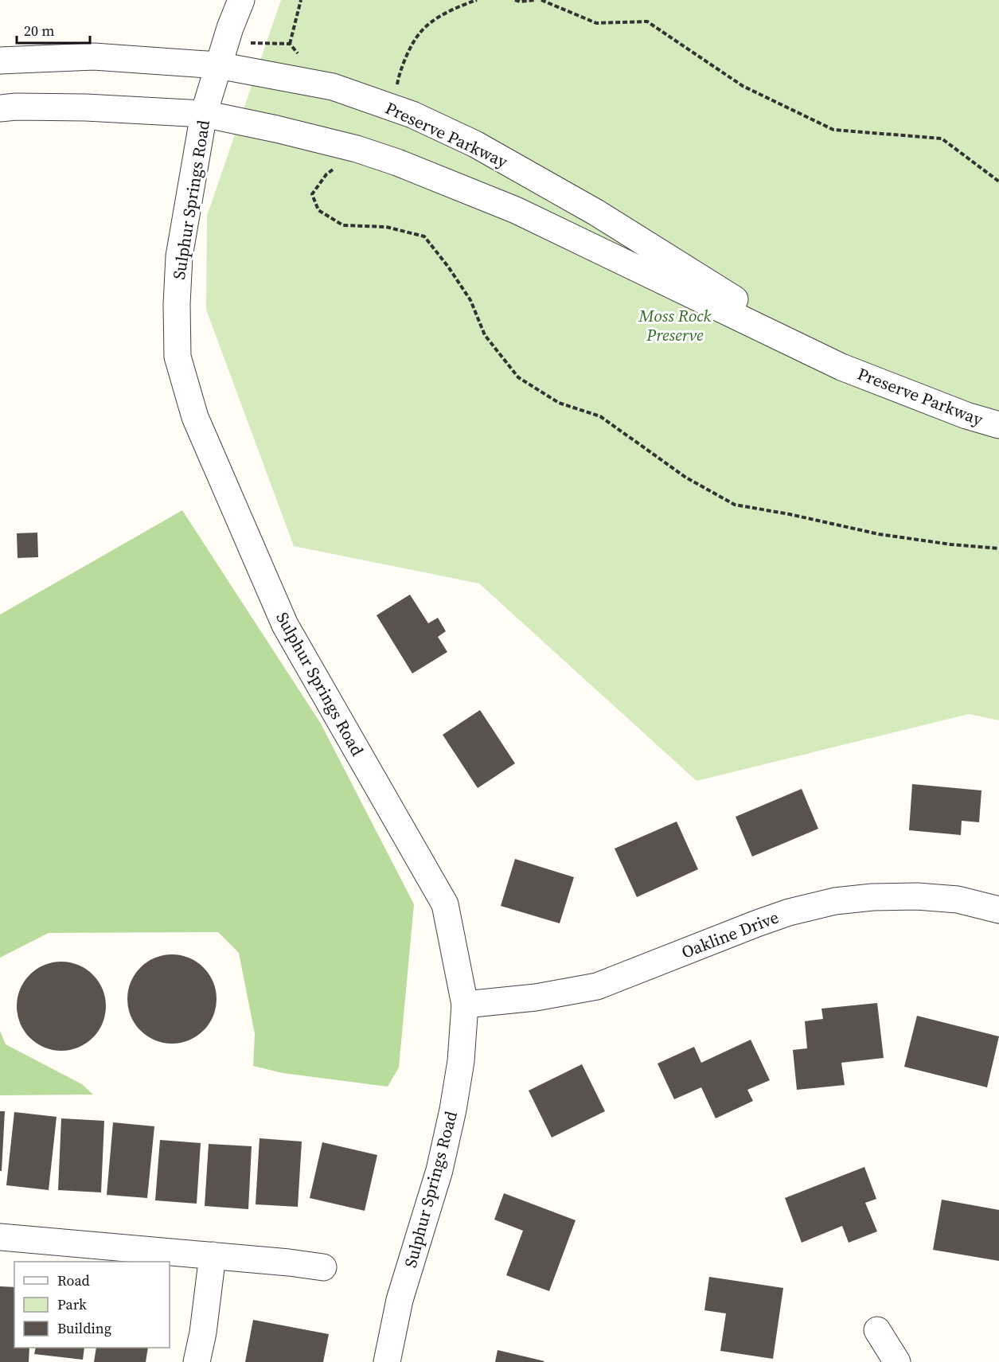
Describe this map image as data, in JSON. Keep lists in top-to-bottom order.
{
  "streets": {
    "street": ["Preserve Parkway", "Sulphur Springs Road", "Oakline Drive"]
  },
  "crossings": [
    ["Preserve Parkway", "Sulphur Springs Road"],
    ["Sulphur Springs Road", "Oakline Drive"]
  ],
  "parks": ["Moss Rock Preserve"],
  "legend": ["Road", "Park", "Building"],
  "scale_bar": "20 m"
}
